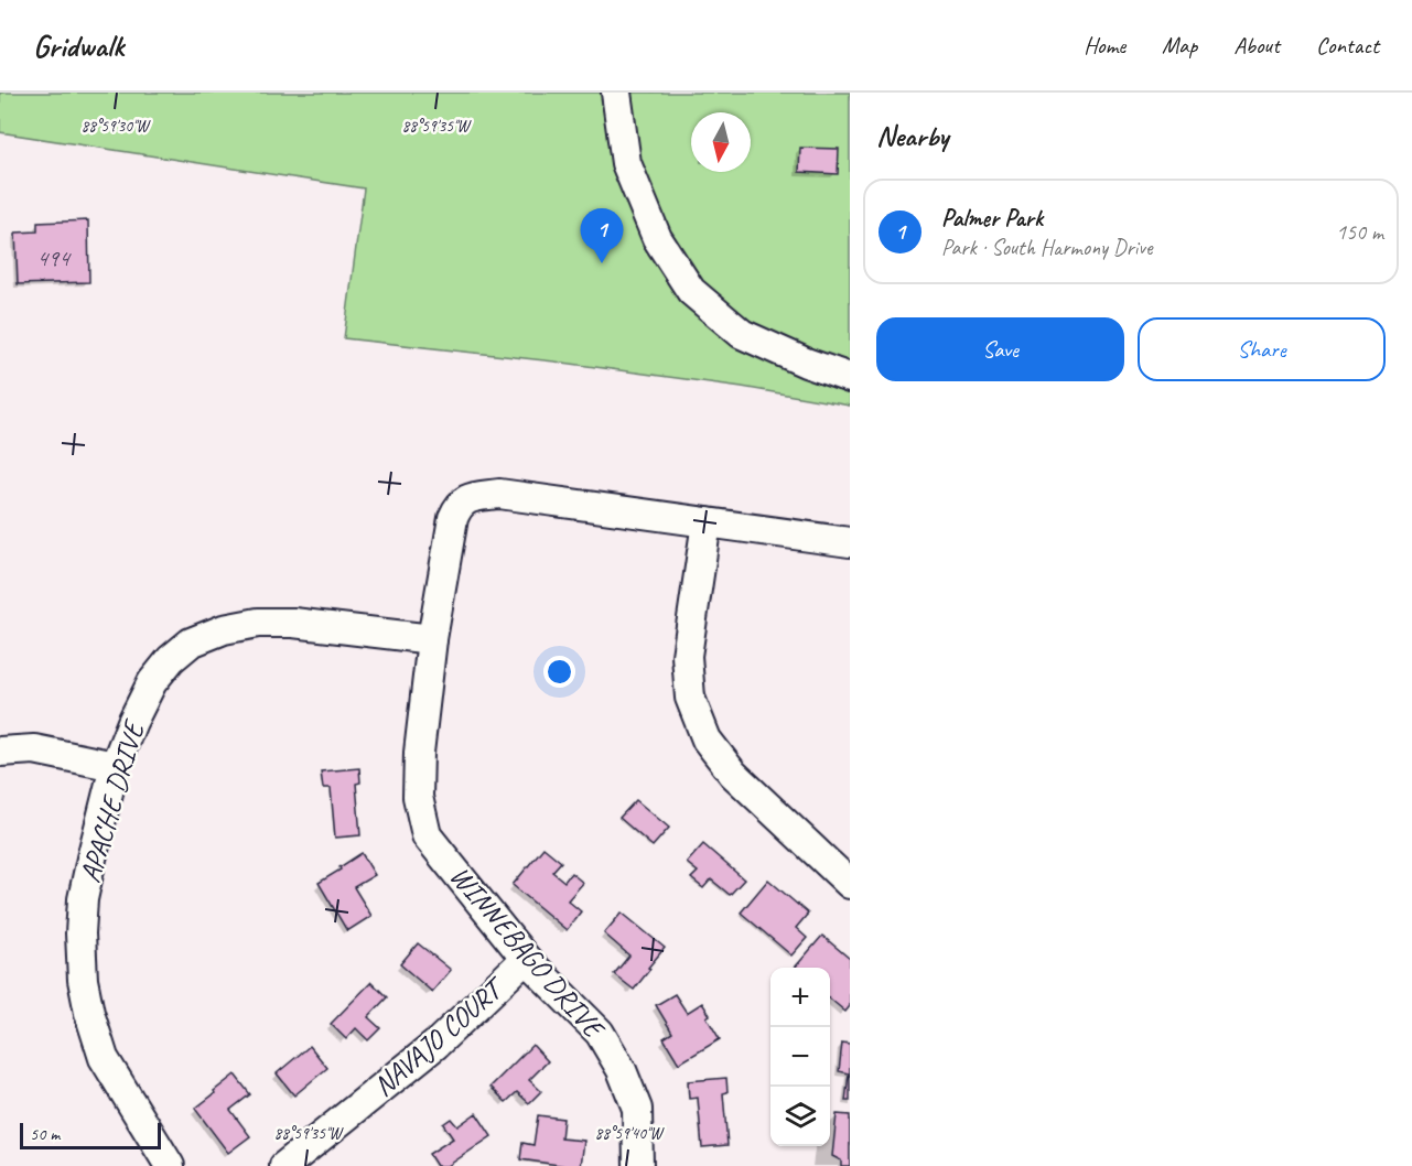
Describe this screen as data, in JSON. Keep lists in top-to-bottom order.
{
  "streets": {
    "street": ["APACHE DRIVE", "WINNEBAGO DRIVE", "NAVAJO COURT"]
  },
  "crossings": [
    ["APACHE DRIVE", "WINNEBAGO DRIVE"],
    ["WINNEBAGO DRIVE", "NAVAJO COURT"]
  ],
  "house_numbers": ["494"],
  "scale_bar": "50 m",
  "north": "bottom",
  "page": {
    "header": "Gridwalk",
    "nav": [
      "Home",
      "Map",
      "About",
      "Contact"
    ],
    "heading": "Nearby",
    "list": [
      {
        "mark": "1",
        "name": "Palmer Park",
        "note": "Park · South Harmony Drive",
        "value": "150 m"
      }
    ],
    "pins": "1",
    "buttons": ["Save", "Share"],
    "map_buttons": ["+", "−"],
    "scale": "50 m"
  },
  "coordinates": ["88°59'30\"W", "88°59'35\"W", "88°59'40\"W"]
}
